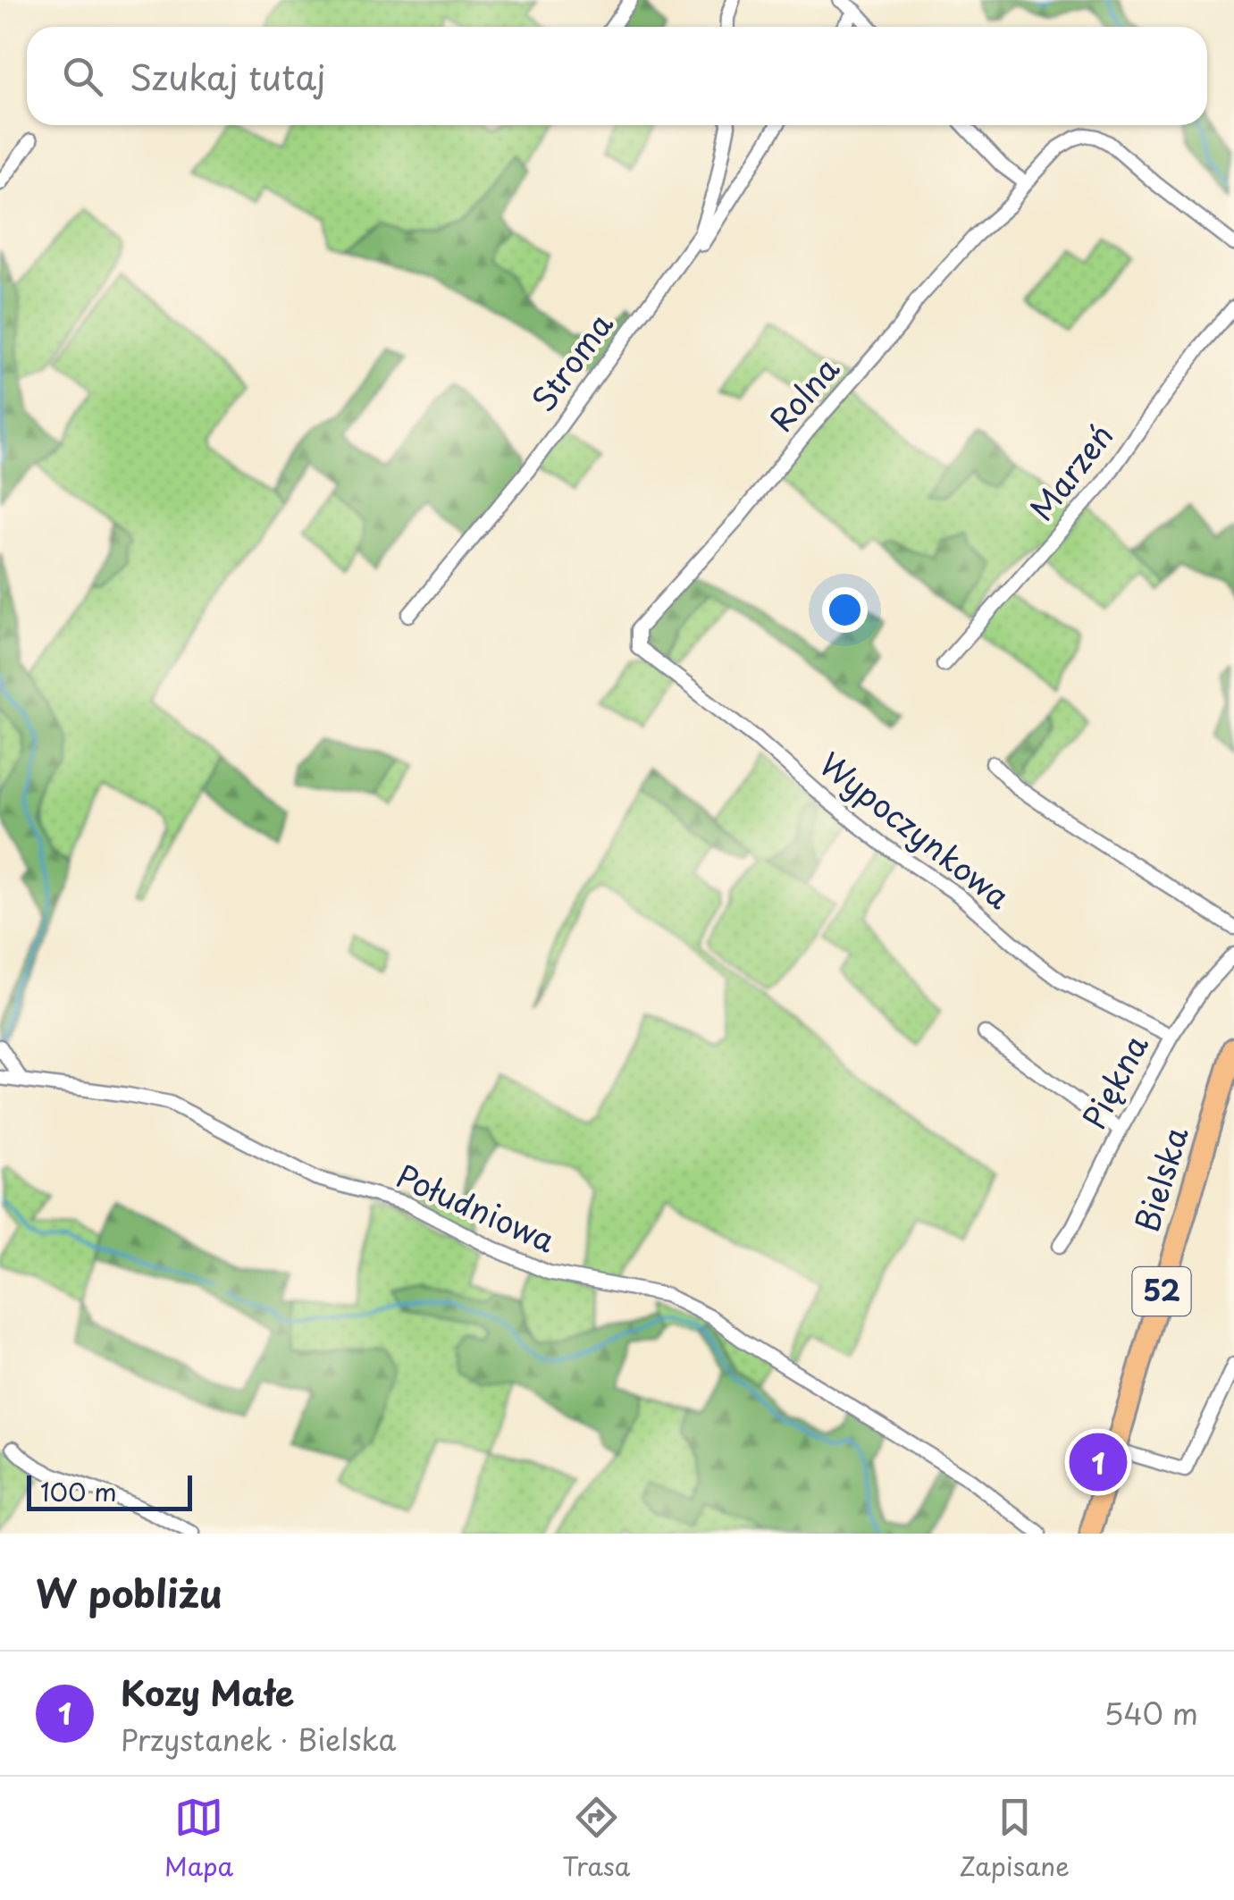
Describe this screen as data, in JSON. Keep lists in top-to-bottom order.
{
  "streets": {
    "main road": ["Bielska", "52"],
    "street": [
      "Stroma",
      "Rolna",
      "Marzeń",
      "Wypoczynkowa",
      "Piękna",
      "Południowa"
    ]
  },
  "crossings": [
    ["Rolna", "Wypoczynkowa"],
    ["Wypoczynkowa", "Piękna"]
  ],
  "scale_bar": "100 m",
  "page": {
    "search": "Szukaj tutaj",
    "pins": "1",
    "scale": "100 m",
    "heading": "W pobliżu",
    "list": [
      {
        "mark": "1",
        "name": "Kozy Małe",
        "note": "Przystanek · Bielska",
        "value": "540 m"
      }
    ],
    "nav": ["Mapa", "Trasa", "Zapisane"]
  }
}
